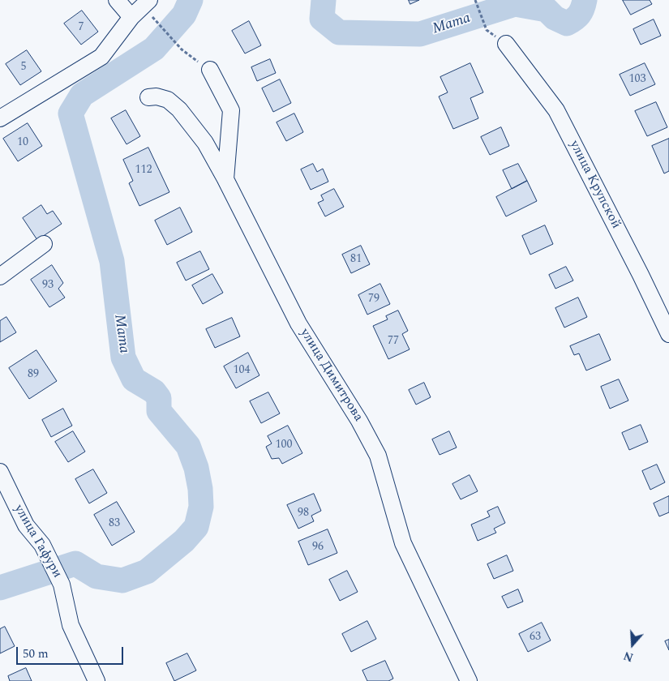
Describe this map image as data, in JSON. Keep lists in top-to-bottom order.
{
  "streets": {
    "street": ["улица Крупской", "улица Димитрова", "улица Гафури"]
  },
  "water": ["Мата"],
  "house_numbers": [
    "7",
    "5",
    "103",
    "10",
    "112",
    "81",
    "93",
    "79",
    "77",
    "104",
    "89",
    "100",
    "98",
    "83",
    "96",
    "63"
  ],
  "scale_bar": "50 m",
  "north": "bottom"
}
